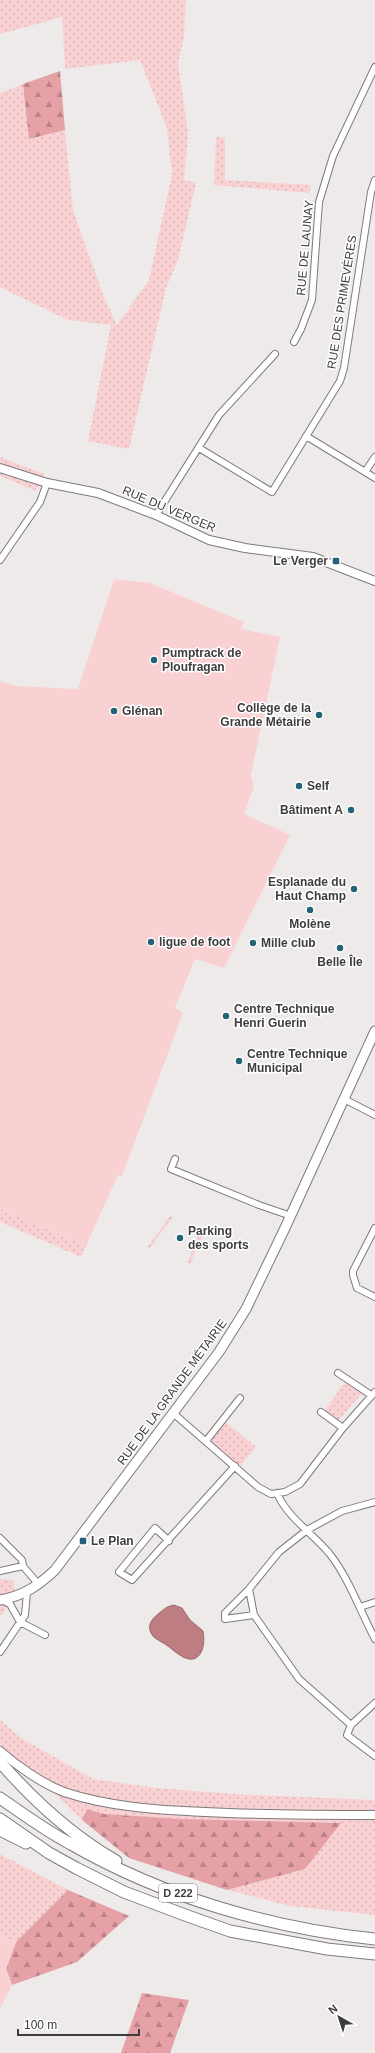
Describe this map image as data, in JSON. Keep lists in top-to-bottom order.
{
  "streets": {
    "highway": ["D 222"],
    "main road": ["RUE DE LA GRANDE MÉTAIRIE"],
    "street": ["RUE DE LAUNAY", "RUE DES PRIMEVÈRES", "RUE DU VERGER"]
  },
  "places": {
    "transit": ["Le Verger", "Le Plan"],
    "other": [
      "Pumptrack de Ploufragan",
      "Glénan",
      "Collège de la Grande Métairie",
      "Self",
      "Bâtiment A",
      "Esplanade du Haut Champ",
      "Molène",
      "ligue de foot",
      "Mille club",
      "Belle Île",
      "Centre Technique Henri Guerin",
      "Centre Technique Municipal",
      "Parking des sports"
    ]
  },
  "scale_bar": "100 m",
  "north": "top left"
}
